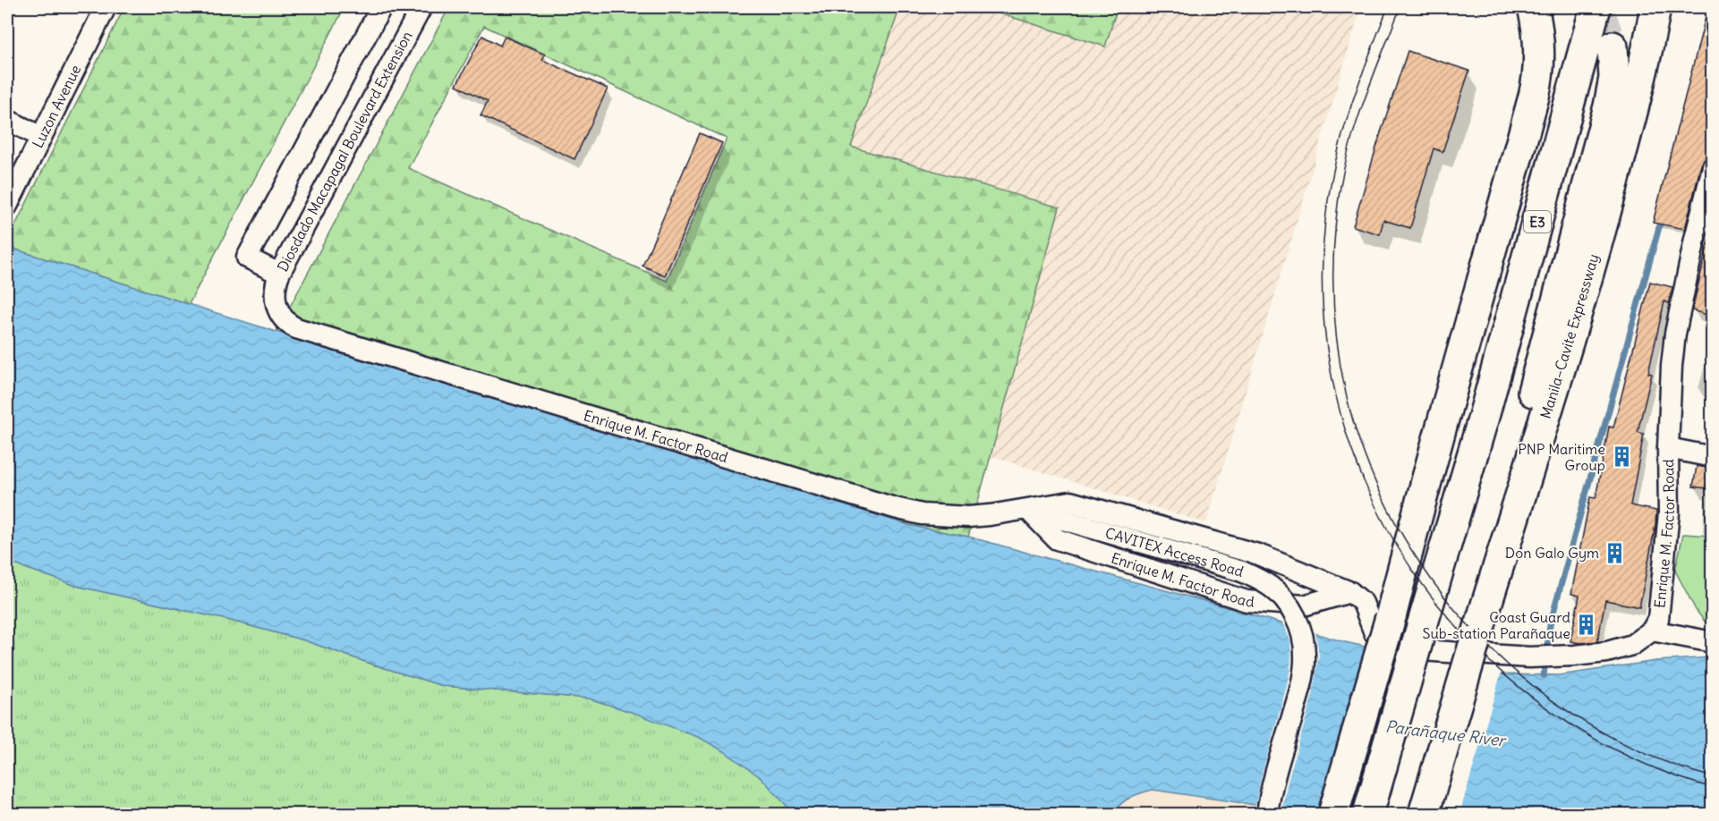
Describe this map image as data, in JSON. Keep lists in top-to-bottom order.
{
  "streets": {
    "highway": ["E3", "Manila–Cavite Expressway"],
    "street": [
      "Luzon Avenue",
      "Diosdado Macapagal Boulevard Extension",
      "Enrique M. Factor Road",
      "CAVITEX Access Road"
    ]
  },
  "crossings": [
    ["Diosdado Macapagal Boulevard Extension", "Enrique M. Factor Road"],
    ["Enrique M. Factor Road", "CAVITEX Access Road"]
  ],
  "water": ["Parañaque River"],
  "places": {
    "building": ["PNP Maritime Group", "Don Galo Gym", "Coast Guard Sub-station Parañaque"]
  }
}
